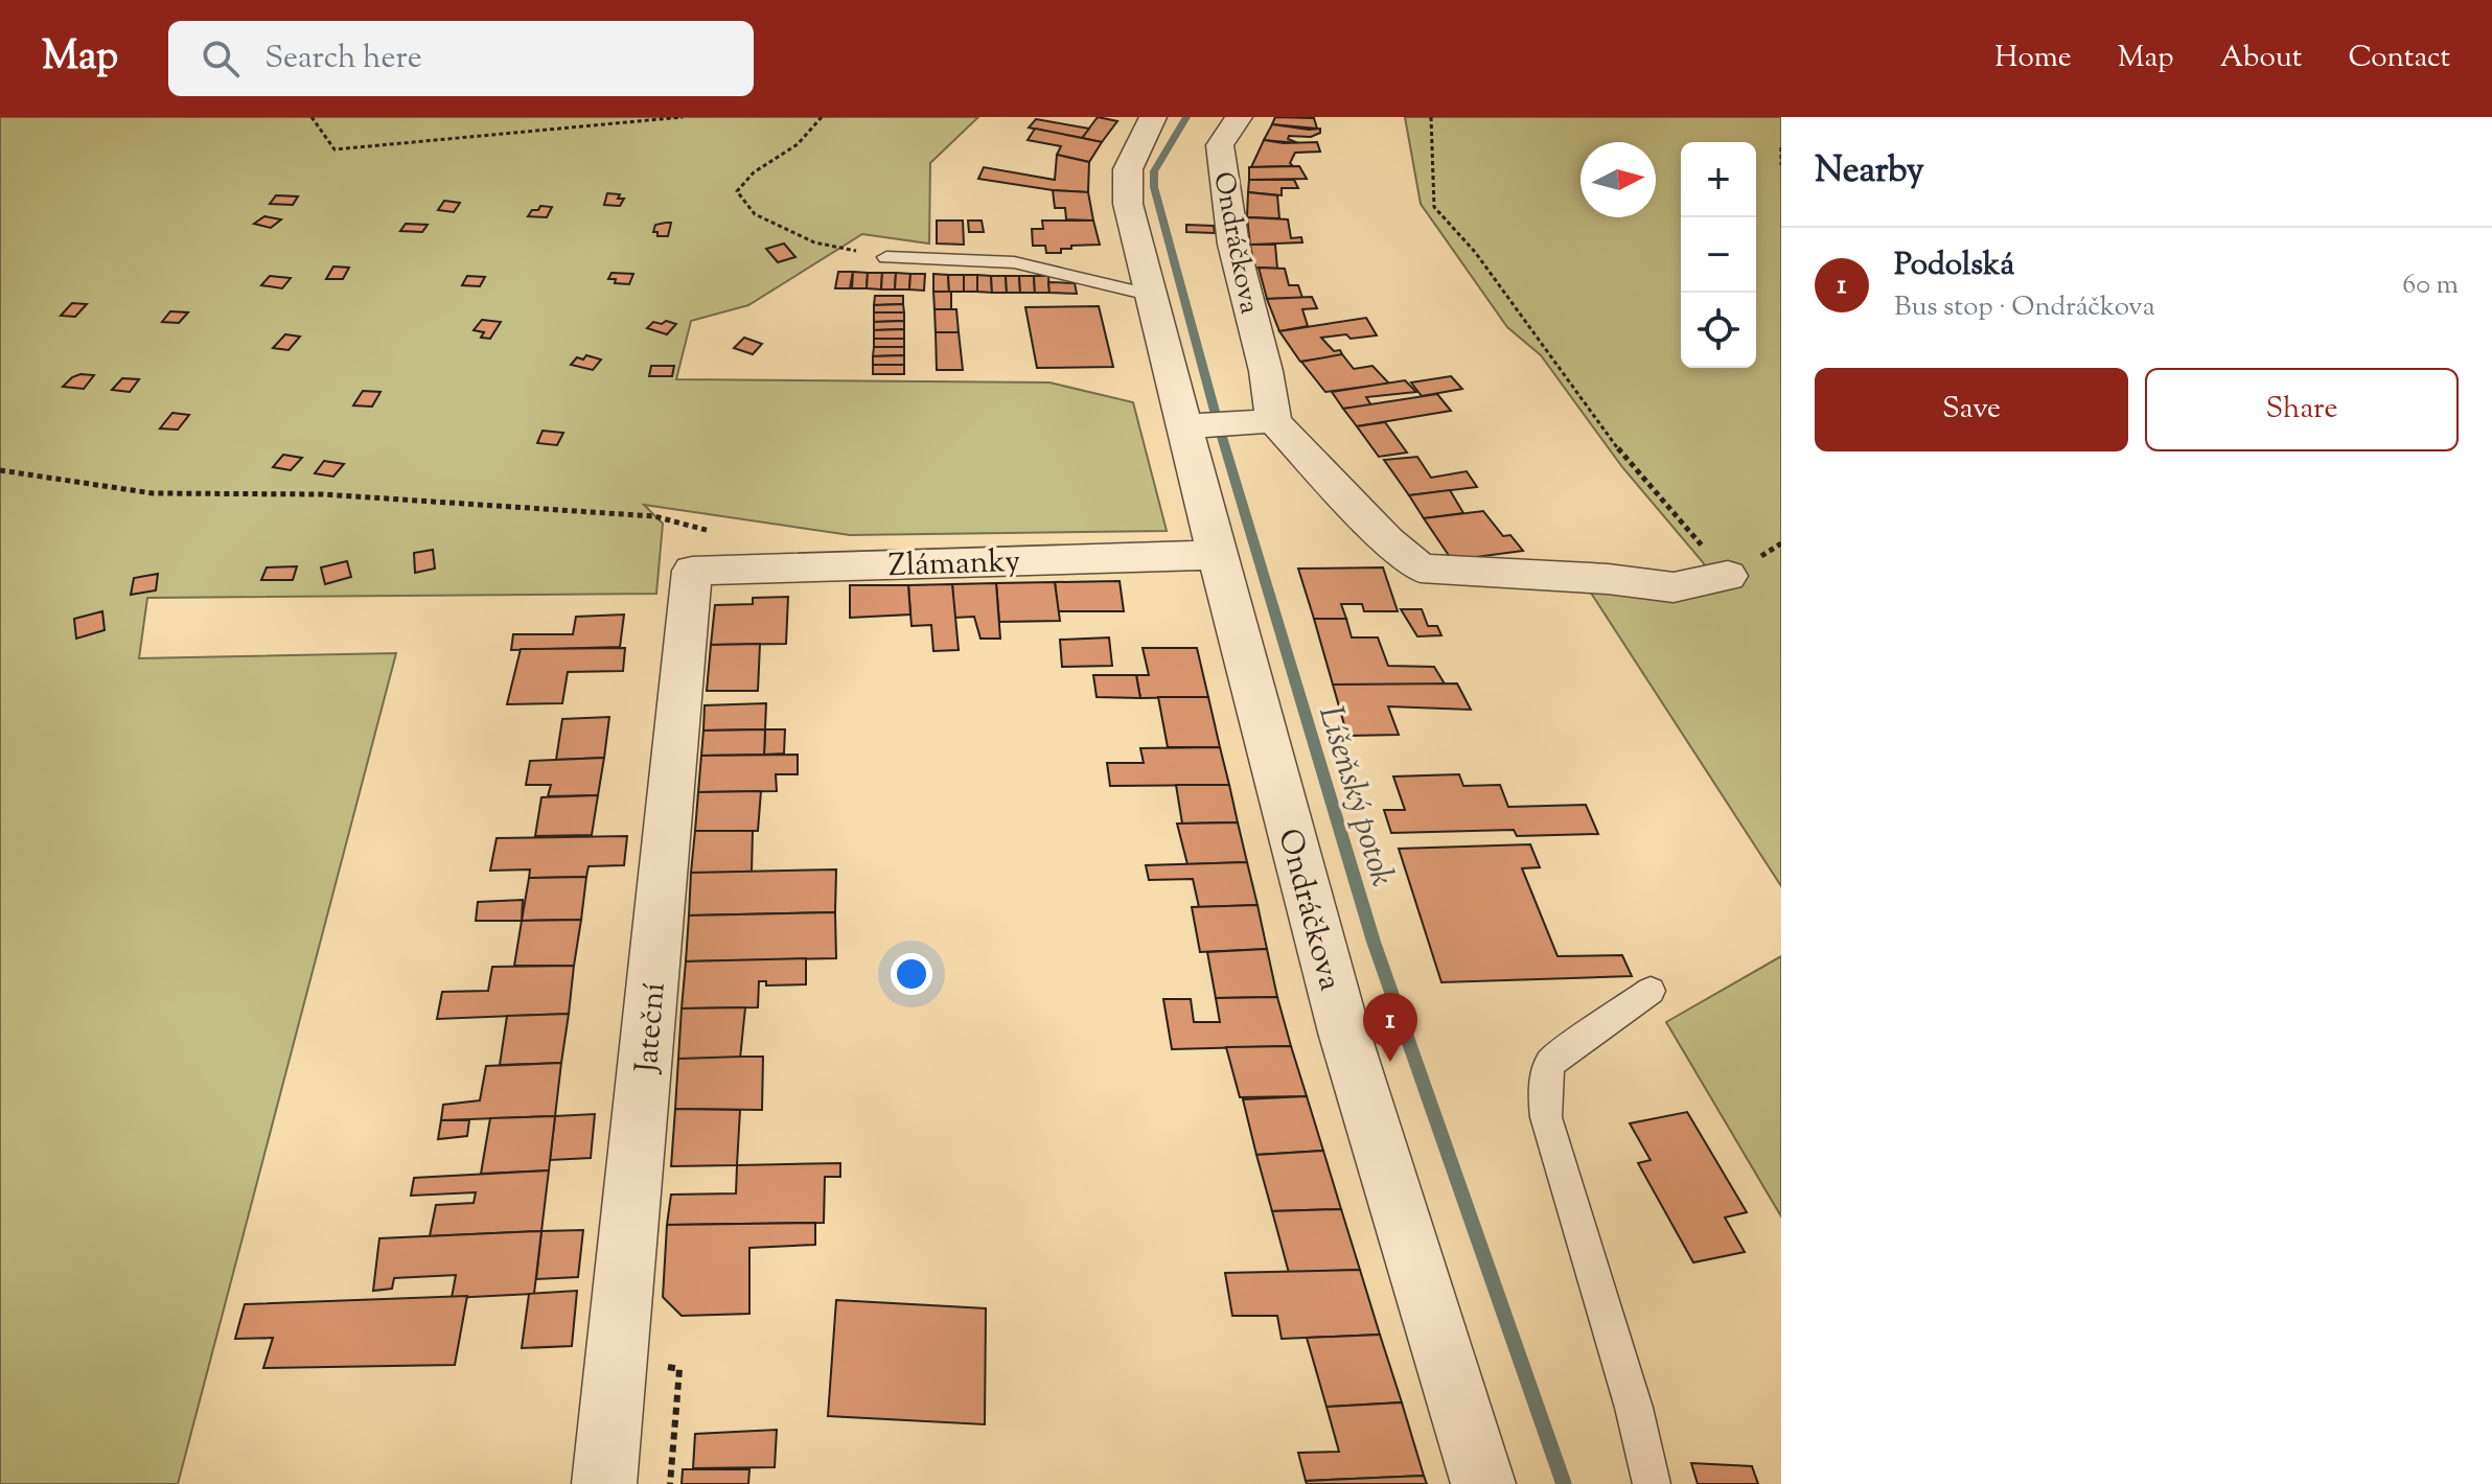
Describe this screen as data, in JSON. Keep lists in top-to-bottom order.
{
  "streets": {
    "street": ["Ondráčkova", "Zlámanky", "Jateční"]
  },
  "crossings": [
    ["Ondráčkova", "Zlámanky"],
    ["Zlámanky", "Jateční"]
  ],
  "water": ["Líšeňský potok"],
  "north": "right",
  "page": {
    "header": "Map",
    "search": "Search here",
    "nav": [
      "Home",
      "Map",
      "About",
      "Contact"
    ],
    "heading": "Nearby",
    "map_buttons": ["+", "−"],
    "list": [
      {
        "mark": "1",
        "name": "Podolská",
        "note": "Bus stop · Ondráčkova",
        "value": "60 m"
      }
    ],
    "buttons": ["Save", "Share"],
    "pins": "1"
  }
}
